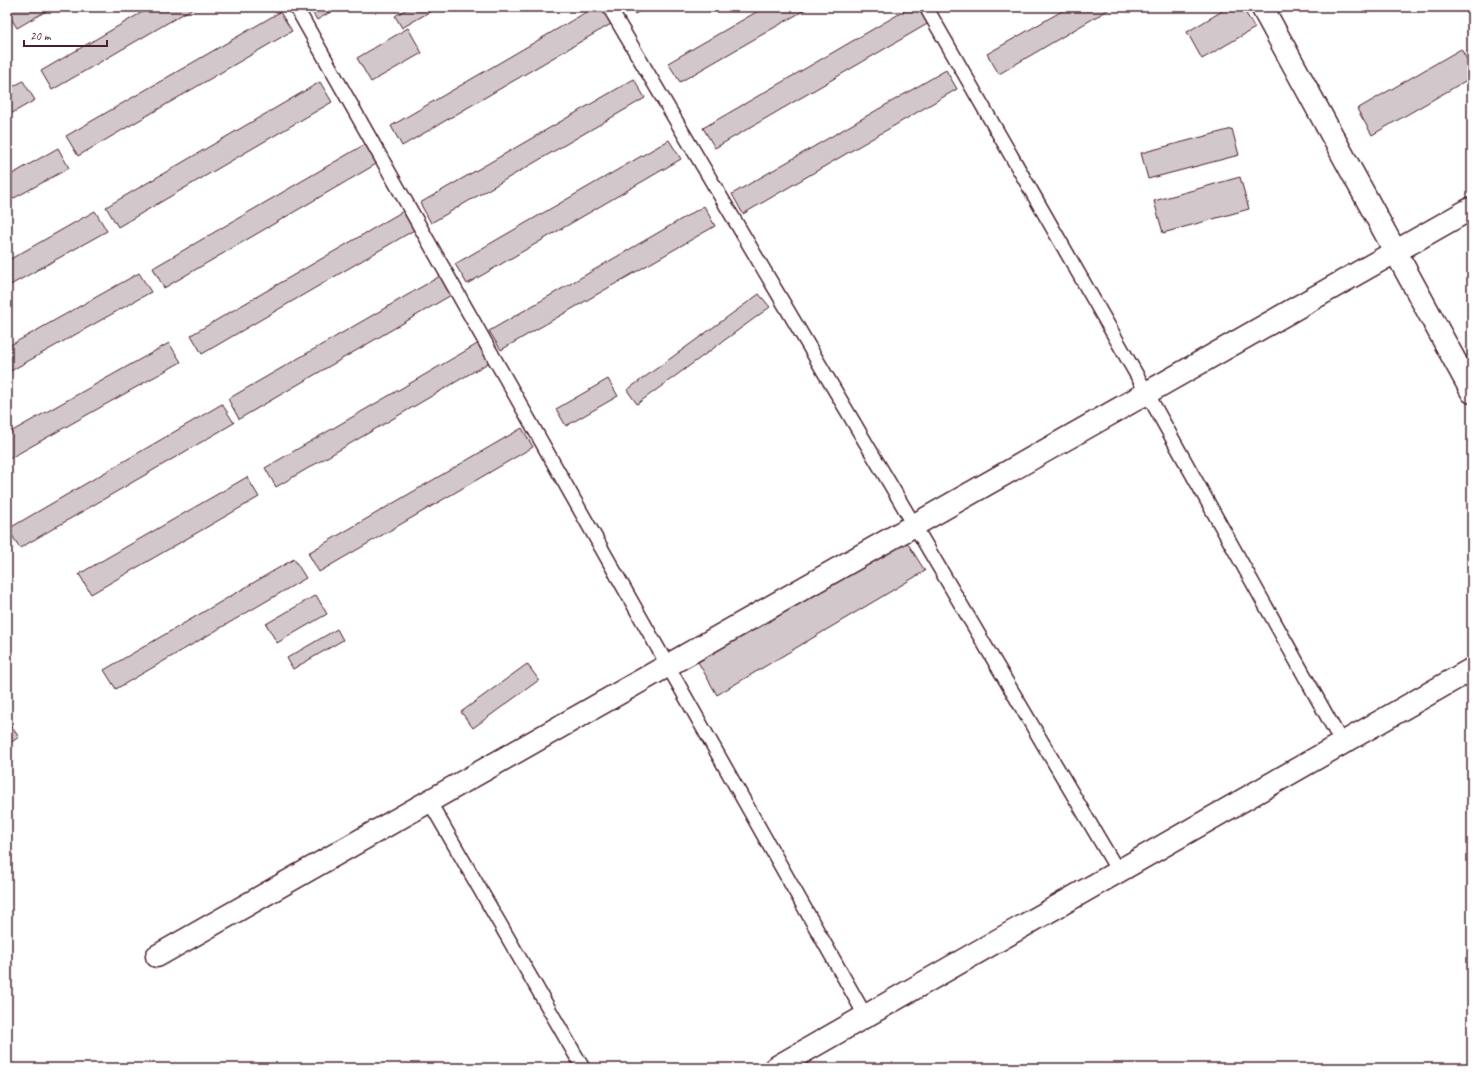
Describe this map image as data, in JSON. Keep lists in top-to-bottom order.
{
  "scale_bar": "20 m"
}
